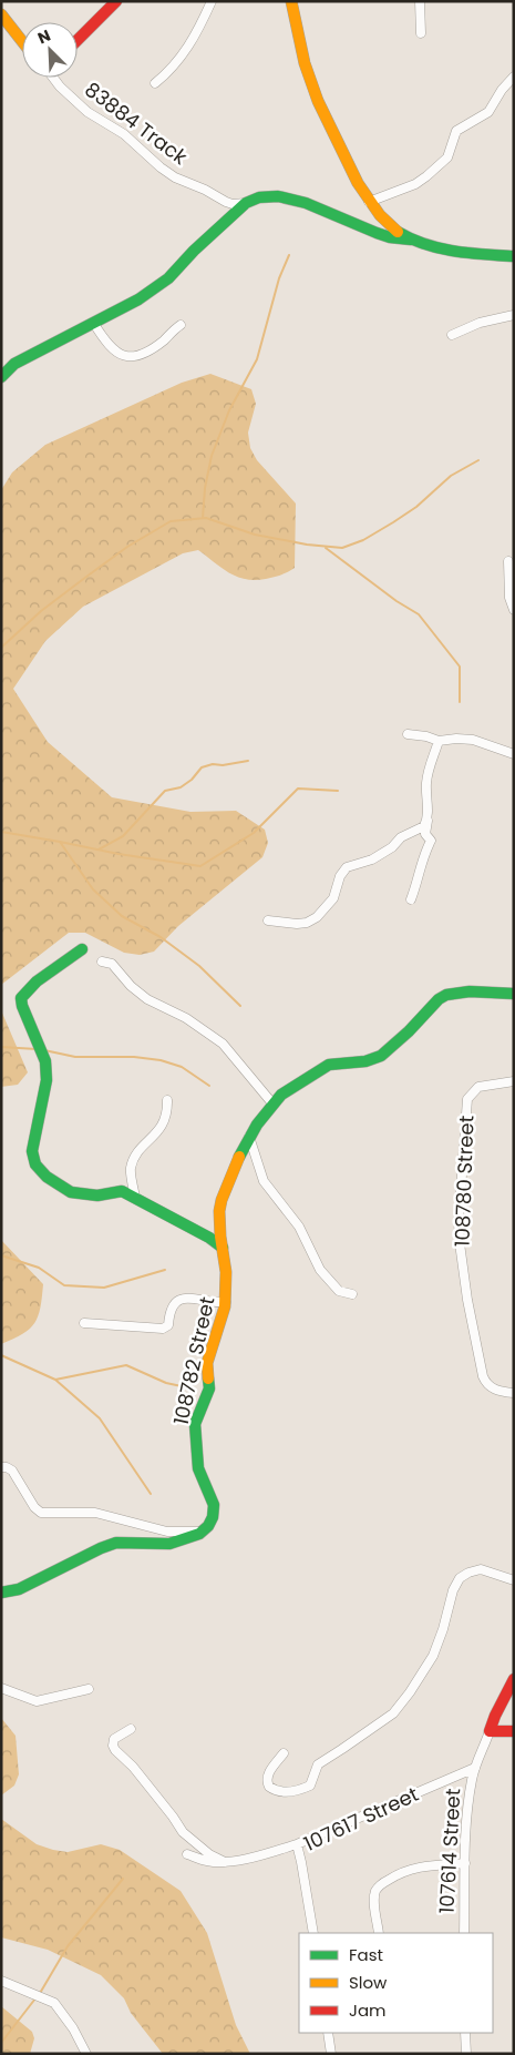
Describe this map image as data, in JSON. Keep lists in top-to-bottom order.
{
  "streets": {
    "street": [
      "83884 Track",
      "108780 Street",
      "108782 Street",
      "107617 Street",
      "107614 Street"
    ]
  },
  "crossings": [
    ["107617 Street", "107614 Street"]
  ],
  "legend": ["Fast", "Slow", "Jam"],
  "north": "top left"
}
